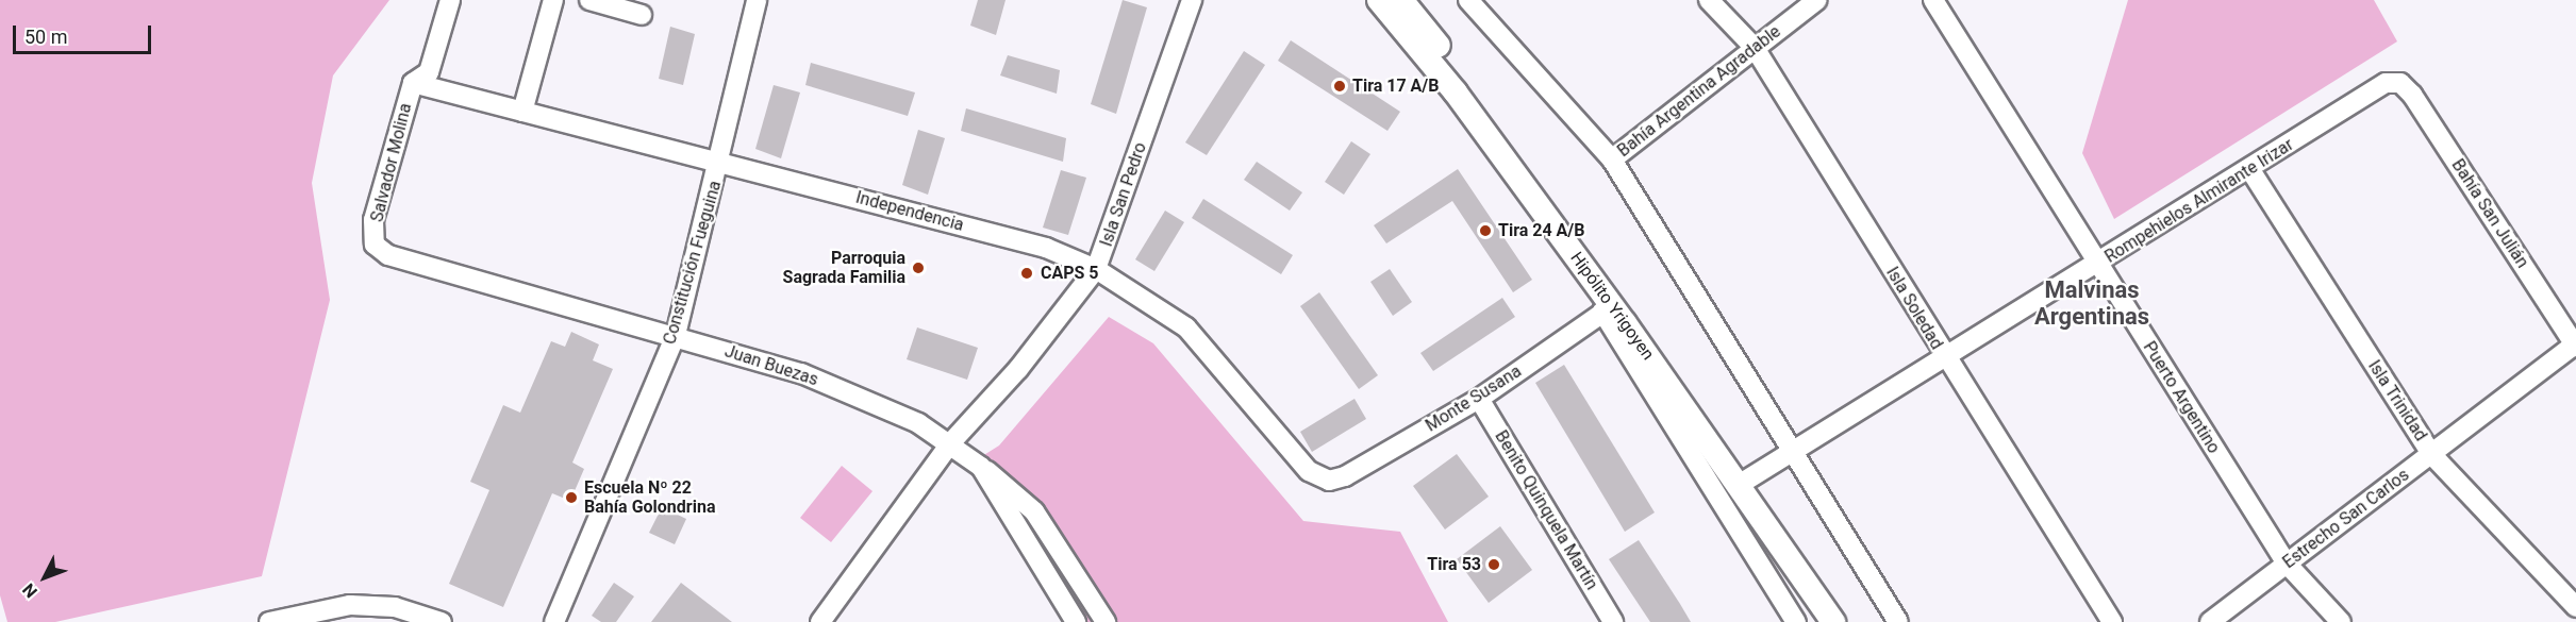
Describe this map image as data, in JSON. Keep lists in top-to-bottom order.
{
  "streets": {
    "main road": ["Hipólito Yrigoyen"],
    "street": [
      "Bahía Argentina Agradable",
      "Salvador Molina",
      "Isla San Pedro",
      "Rompehielos Almirante Irizar",
      "Independencia",
      "Bahía San Julián",
      "Constitución Fueguina",
      "Isla Soledad",
      "Juan Buezas",
      "Puerto Argentino",
      "Monte Susana",
      "Isla Trinidad",
      "Benito Quinquela Martín",
      "Estrecho San Carlos"
    ]
  },
  "crossings": [
    ["Bahía Argentina Agradable", "Isla Soledad"],
    ["Salvador Molina", "Independencia"],
    ["Salvador Molina", "Juan Buezas"],
    ["Isla San Pedro", "Independencia"],
    ["Isla San Pedro", "Juan Buezas"],
    ["Rompehielos Almirante Irizar", "Bahía San Julián"],
    ["Rompehielos Almirante Irizar", "Hipólito Yrigoyen"],
    ["Rompehielos Almirante Irizar", "Isla Soledad"],
    ["Rompehielos Almirante Irizar", "Puerto Argentino"],
    ["Rompehielos Almirante Irizar", "Isla Trinidad"],
    ["Independencia", "Constitución Fueguina"],
    ["Independencia", "Monte Susana"],
    ["Bahía San Julián", "Estrecho San Carlos"],
    ["Constitución Fueguina", "Juan Buezas"],
    ["Hipólito Yrigoyen", "Monte Susana"],
    ["Puerto Argentino", "Estrecho San Carlos"],
    ["Monte Susana", "Benito Quinquela Martín"],
    ["Isla Trinidad", "Estrecho San Carlos"]
  ],
  "districts": ["Malvinas Argentinas"],
  "places": [
    "Tira 17 A/B",
    "Tira 24 A/B",
    "Parroquia Sagrada Familia",
    "CAPS 5",
    "Escuela Nº 22 Bahía Golondrina",
    "Tira 53"
  ],
  "scale_bar": "50 m",
  "north": "bottom left"
}
